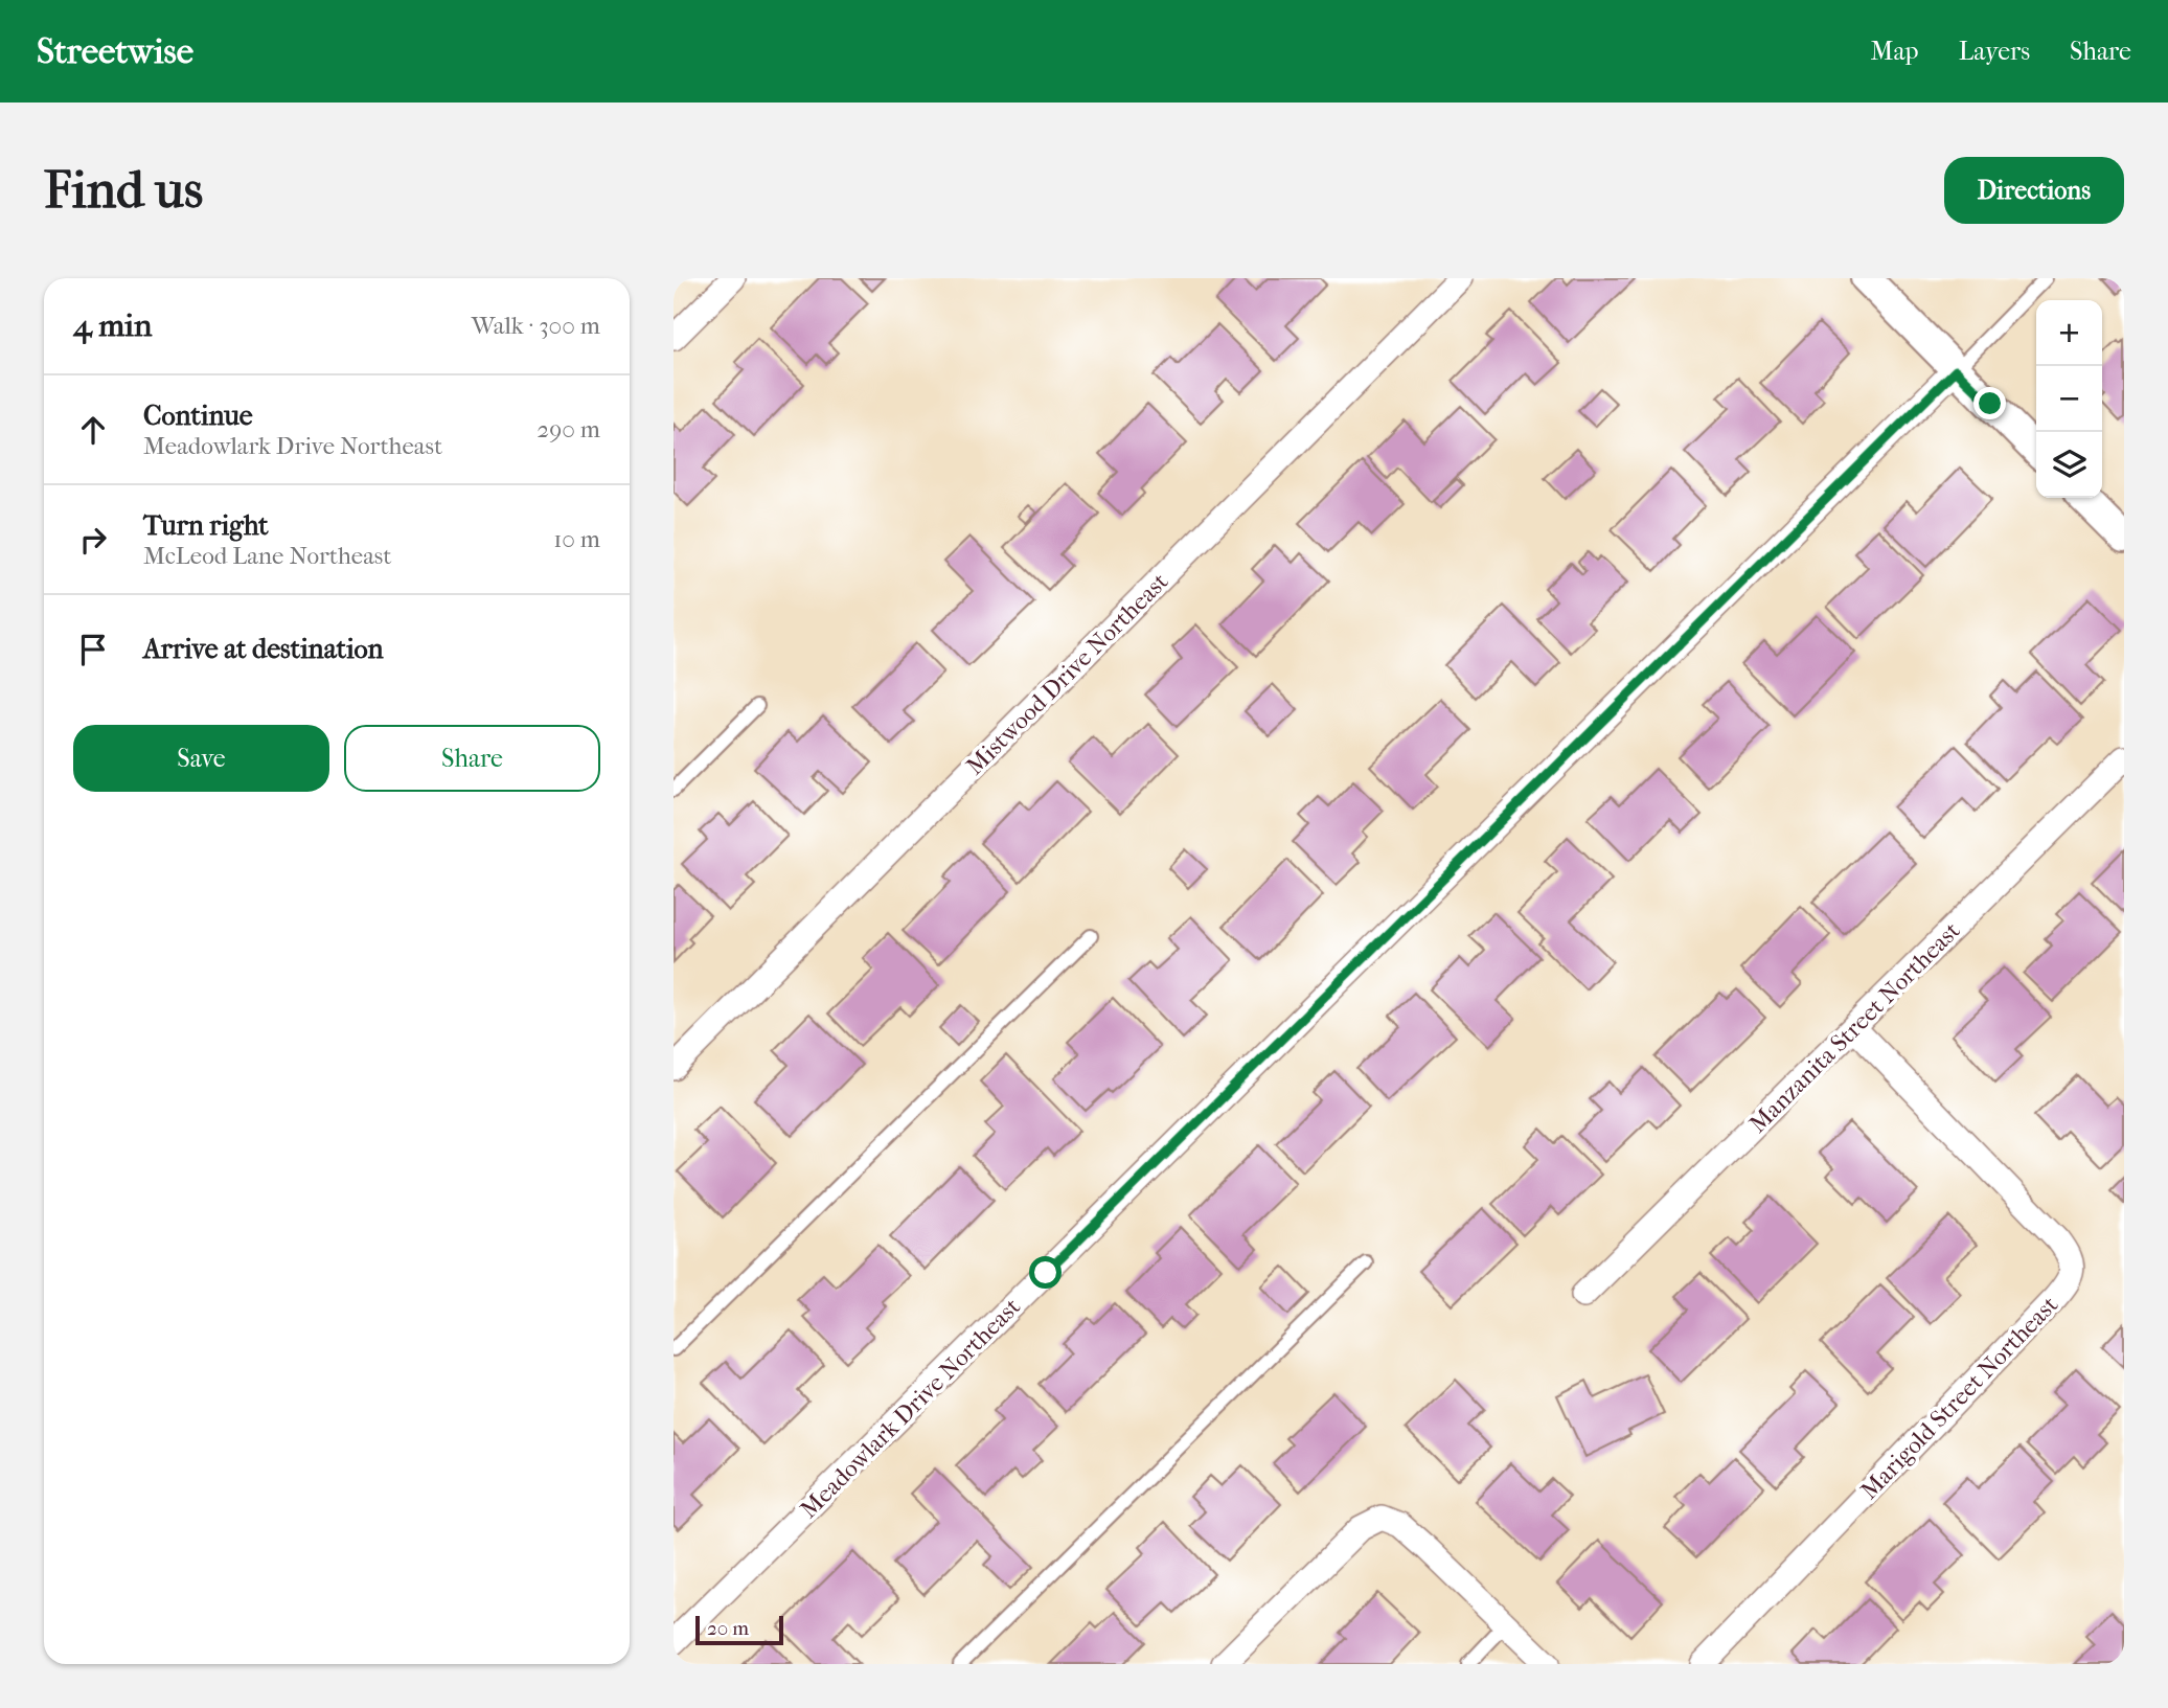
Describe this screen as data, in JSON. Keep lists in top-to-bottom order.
{
  "streets": {
    "street": [
      "Mistwood Drive Northeast",
      "Manzanita Street Northeast",
      "Marigold Street Northeast",
      "Meadowlark Drive Northeast"
    ]
  },
  "crossings": [
    ["Manzanita Street Northeast", "Marigold Street Northeast"]
  ],
  "scale_bar": "20 m",
  "page": {
    "header": "Streetwise",
    "nav": ["Map", "Layers", "Share"],
    "buttons": [
      "Directions",
      ["Save", "Share"]
    ],
    "title": "Find us",
    "heading": ["4 min", "Walk · 300 m"],
    "map_buttons": ["+", "−"],
    "list": [
      ["Continue", "Meadowlark Drive Northeast", "290 m"],
      ["Turn right", "McLeod Lane Northeast", "10 m"],
      "Arrive at destination"
    ],
    "scale": "20 m"
  }
}
